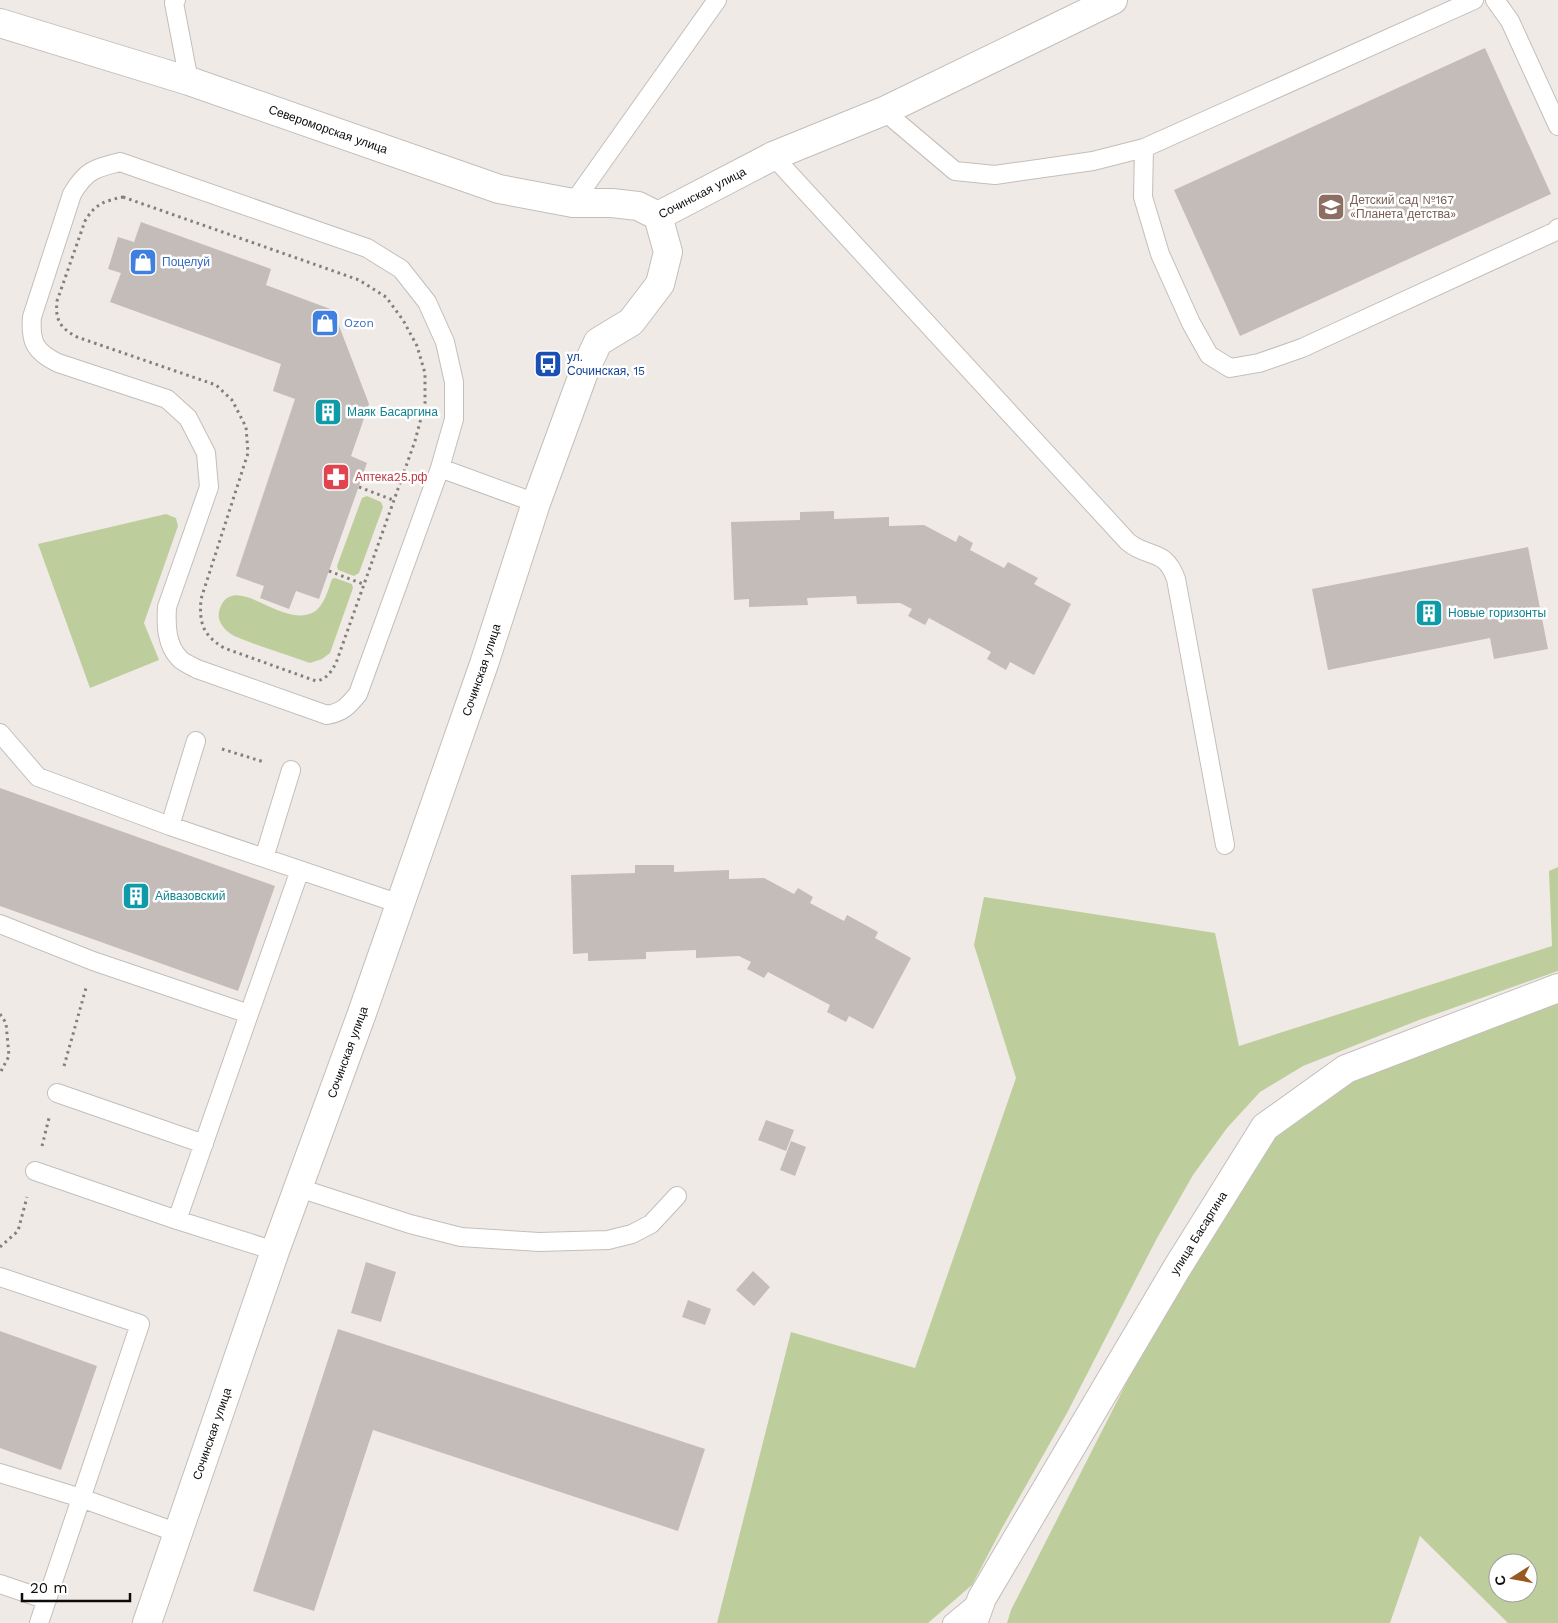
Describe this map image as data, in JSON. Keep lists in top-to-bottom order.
{
  "streets": {
    "street": ["Североморская улица", "Сочинская улица", "улица Басаргина"]
  },
  "crossings": [
    ["Североморская улица", "Сочинская улица"]
  ],
  "places": {
    "school or university": ["Детский сад №167 «Планета детства»"],
    "shop": ["Поцелуй", "Ozon"],
    "bus stop": ["ул. Сочинская, 15"],
    "building": ["Маяк Басаргина", "Новые горизонты", "Айвазовский"],
    "pharmacy": ["Аптека25.рф"]
  },
  "scale_bar": "20 m",
  "north": "left"
}
